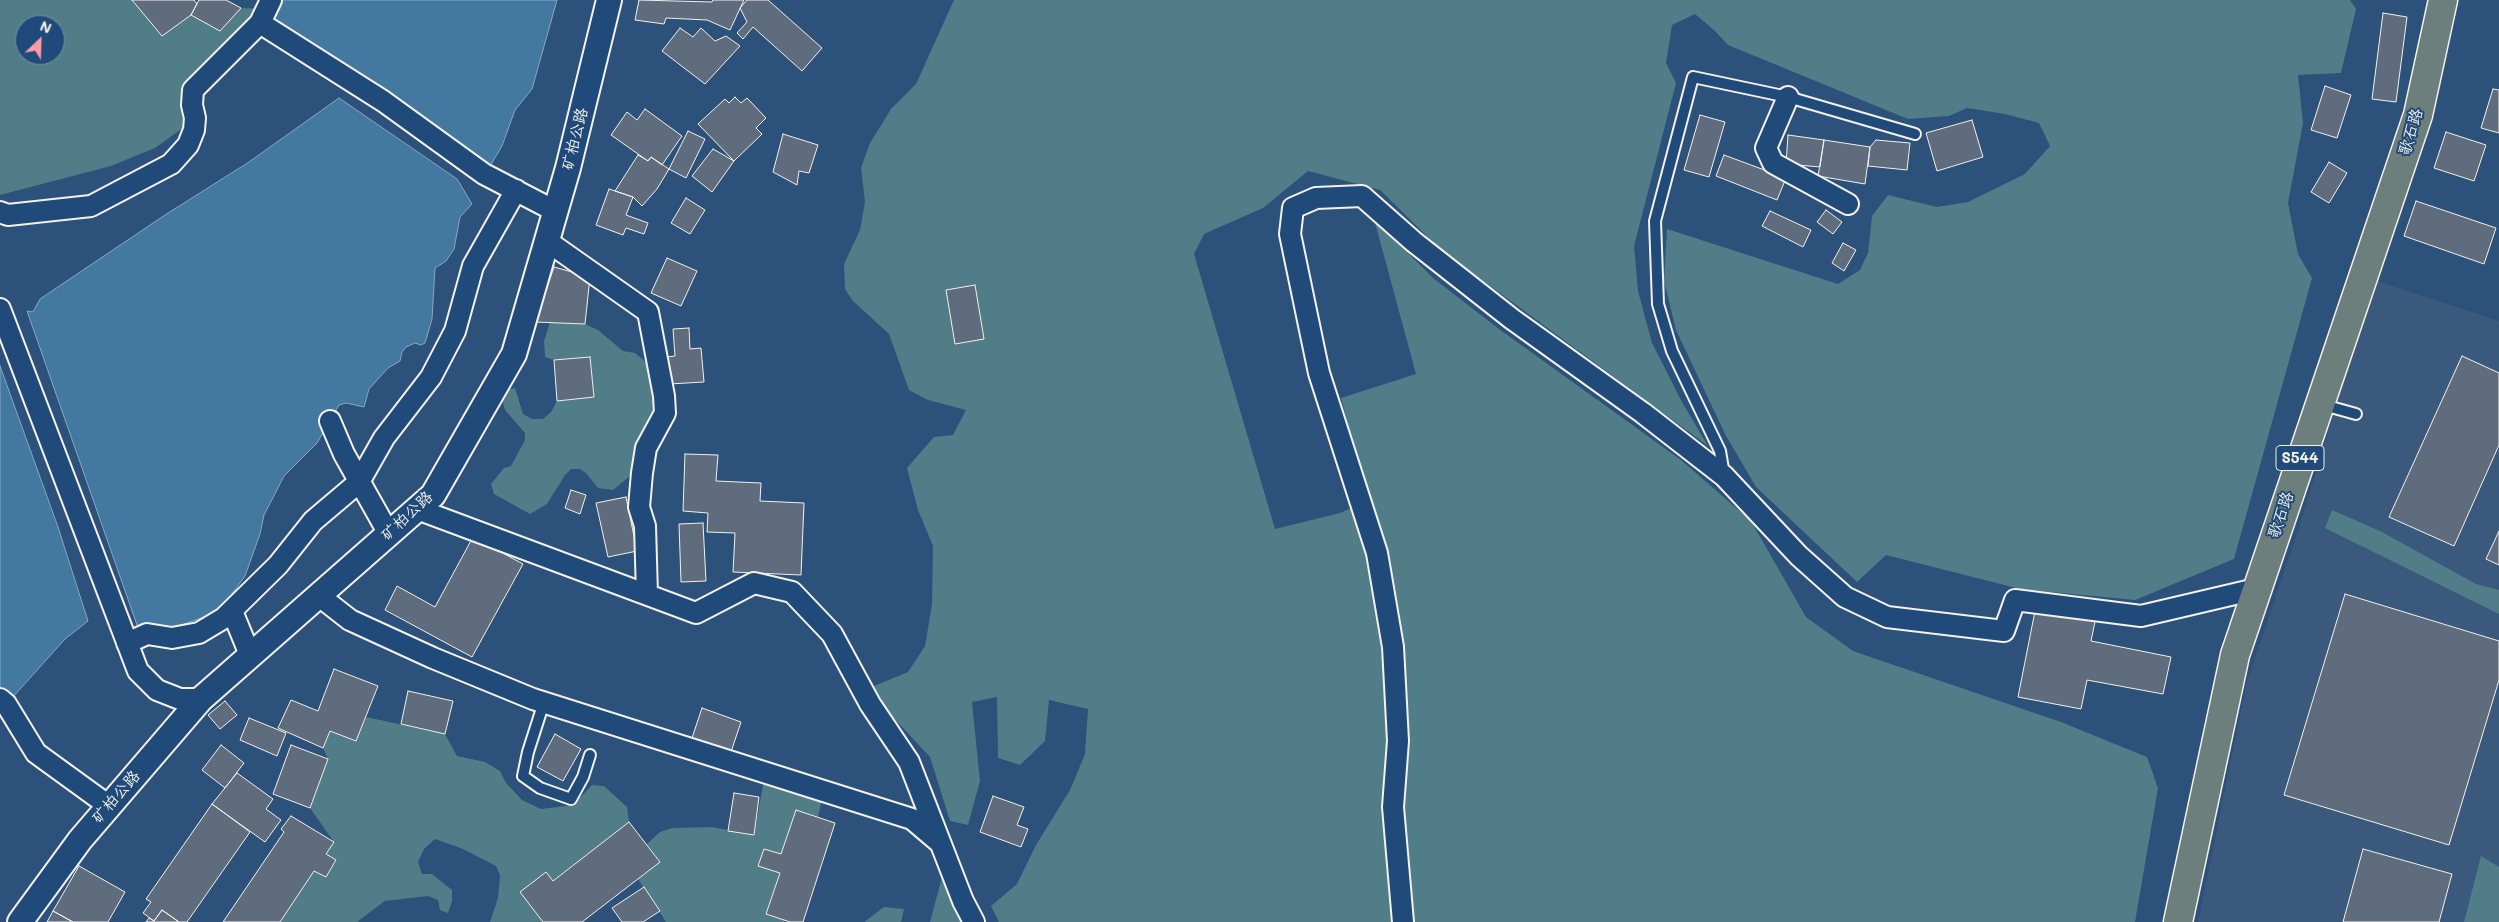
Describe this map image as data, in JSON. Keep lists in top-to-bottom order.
{
  "streets": {
    "main road": ["歌石路", "S544"],
    "street": ["矿柏公路"]
  },
  "north": "top right"
}
